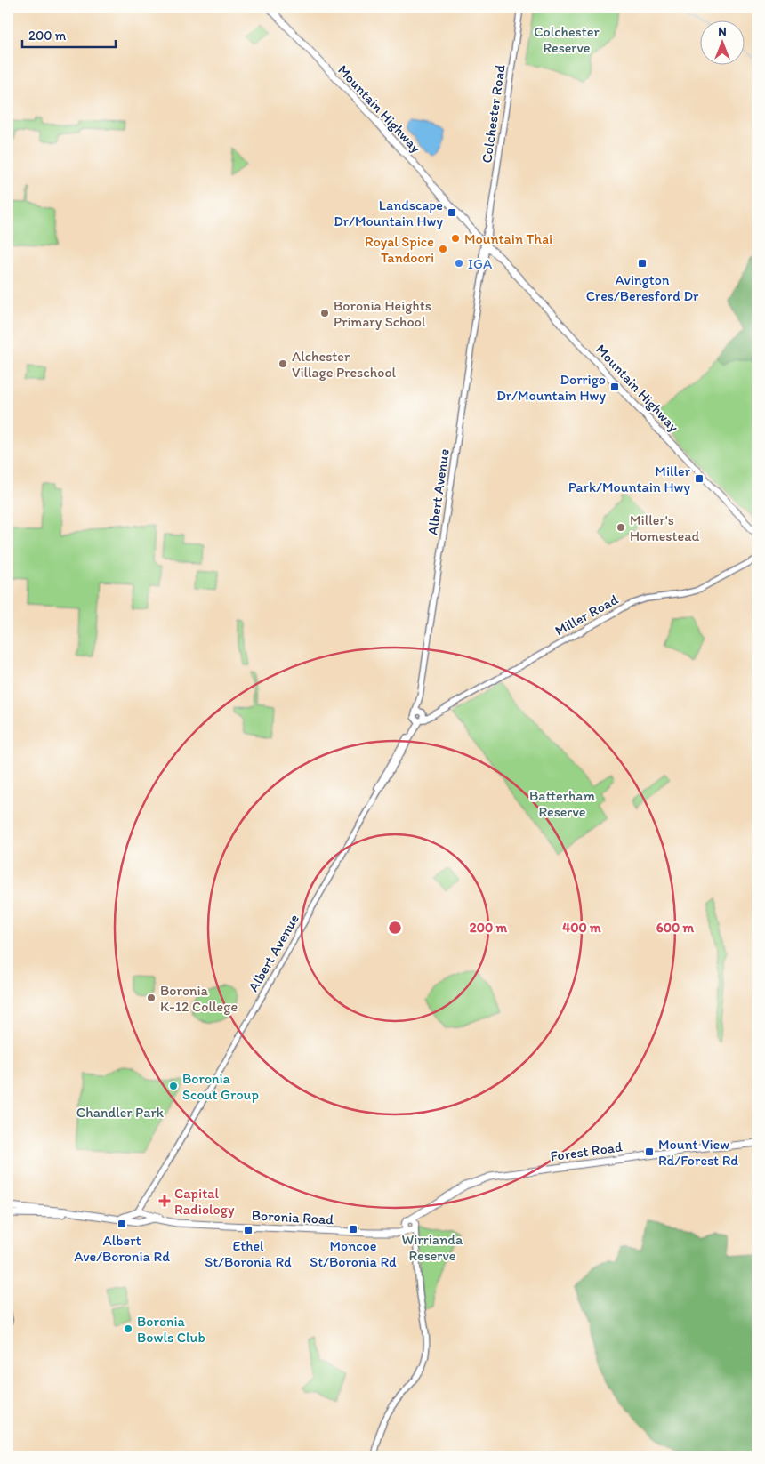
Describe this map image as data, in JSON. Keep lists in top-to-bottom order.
{
  "streets": {
    "main road": [
      "Mountain Highway",
      "Colchester Road",
      "Albert Avenue",
      "Miller Road",
      "Forest Road",
      "Boronia Road"
    ]
  },
  "crossings": [
    ["Mountain Highway", "Colchester Road"],
    ["Mountain Highway", "Albert Avenue"],
    ["Colchester Road", "Albert Avenue"],
    ["Albert Avenue", "Miller Road"],
    ["Albert Avenue", "Boronia Road"],
    ["Forest Road", "Boronia Road"]
  ],
  "parks": [
    "Colchester Reserve",
    "Batterham Reserve",
    "Chandler Park",
    "Wirrianda Reserve"
  ],
  "places": {
    "transit": [
      "Landscape Dr/Mountain Hwy",
      "Avington Cres/Beresford Dr",
      "Dorrigo Dr/Mountain Hwy",
      "Miller Park/Mountain Hwy",
      "Mount View Rd/Forest Rd",
      "Albert Ave/Boronia Rd",
      "Moncoe St/Boronia Rd",
      "Ethel St/Boronia Rd"
    ],
    "other": [
      "Mountain Thai",
      "Royal Spice Tandoori",
      "IGA",
      "Boronia Heights Primary School",
      "Alchester Village Preschool",
      "Miller's Homestead",
      "Boronia K-12 College",
      "Boronia Scout Group",
      "Boronia Bowls Club"
    ],
    "health": ["Capital Radiology"]
  },
  "scale_bar": "200 m",
  "north": "top",
  "rings": ["200 m", "400 m", "600 m"]
}
